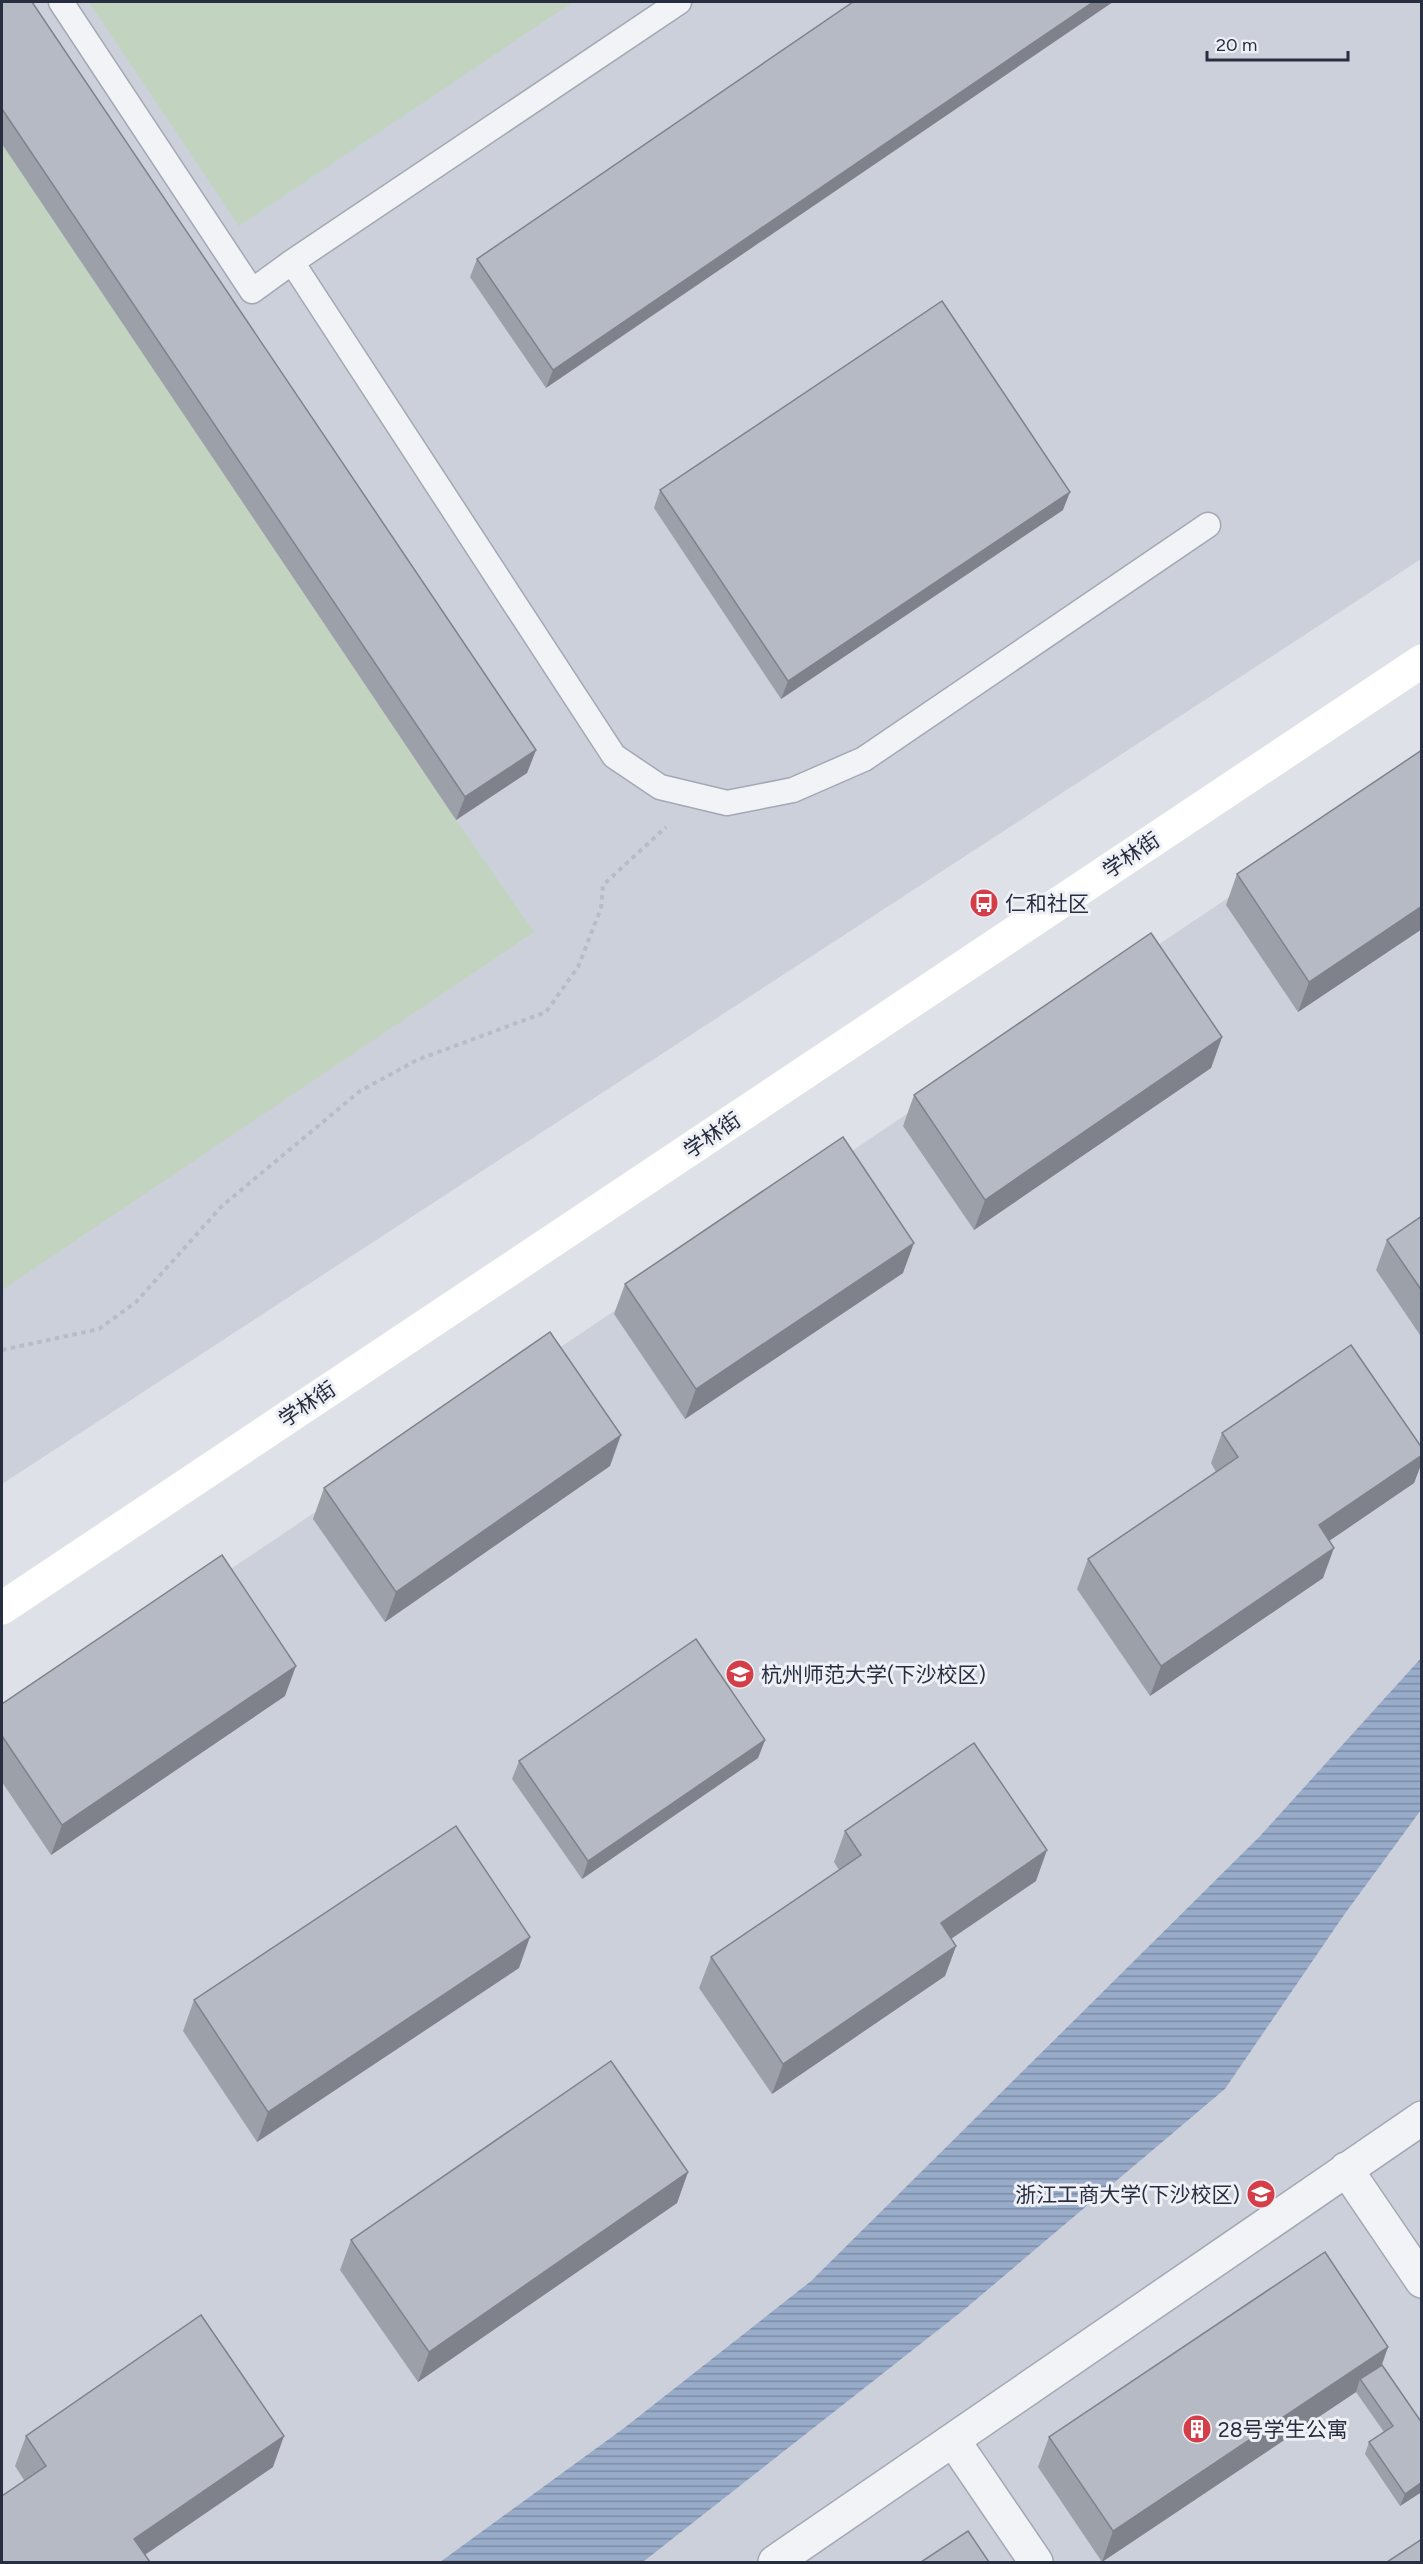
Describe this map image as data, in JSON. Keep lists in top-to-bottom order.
{
  "streets": {
    "main road": ["学林街"]
  },
  "places": {
    "bus stop": ["仁和社区"],
    "school or university": ["杭州师范大学(下沙校区)", "浙江工商大学(下沙校区)"],
    "building": ["28号学生公寓"]
  },
  "scale_bar": "20 m"
}
